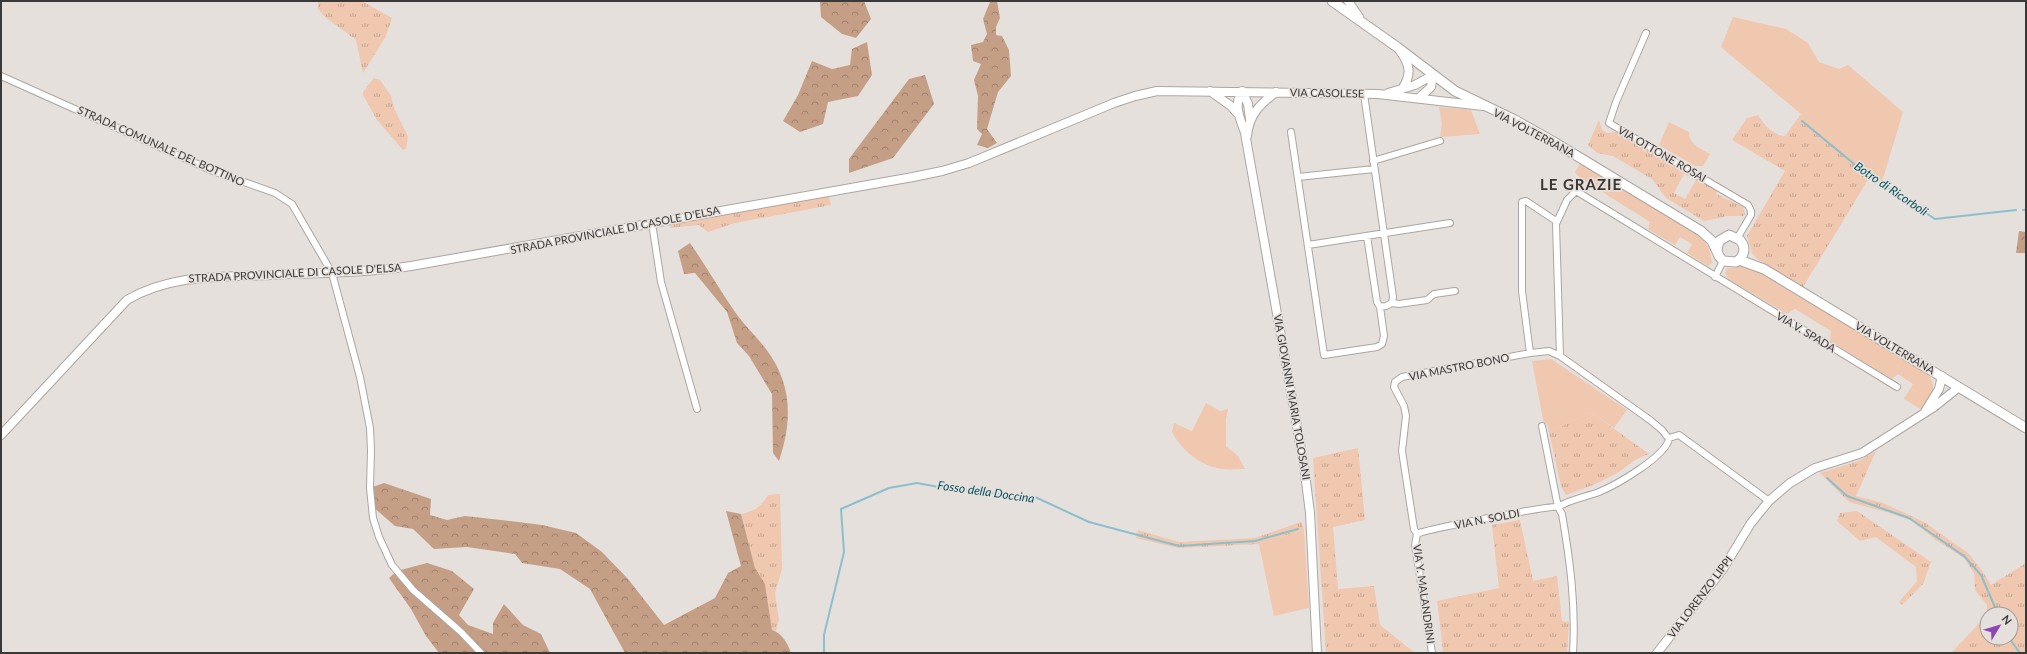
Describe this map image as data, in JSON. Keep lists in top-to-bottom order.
{
  "streets": {
    "main road": [
      "VIA CASOLESE",
      "VIA VOLTERRANA",
      "STRADA PROVINCIALE DI CASOLE D'ELSA",
      "VIA GIOVANNI MARIA TOLOSANI",
      "VIA LORENZO LIPPI"
    ],
    "street": [
      "STRADA COMUNALE DEL BOTTINO",
      "VIA OTTONE ROSAI",
      "VIA V. SPADA",
      "VIA MASTRO BONO",
      "VIA N. SOLDI",
      "VIA Y. MALANDRINI"
    ]
  },
  "crossings": [
    ["VIA CASOLESE", "VIA VOLTERRANA"],
    ["VIA CASOLESE", "STRADA PROVINCIALE DI CASOLE D'ELSA"],
    ["VIA VOLTERRANA", "VIA OTTONE ROSAI"],
    ["VIA VOLTERRANA", "VIA LORENZO LIPPI"],
    ["STRADA COMUNALE DEL BOTTINO", "STRADA PROVINCIALE DI CASOLE D'ELSA"],
    ["STRADA PROVINCIALE DI CASOLE D'ELSA", "VIA GIOVANNI MARIA TOLOSANI"],
    ["VIA MASTRO BONO", "VIA N. SOLDI"],
    ["VIA MASTRO BONO", "VIA Y. MALANDRINI"],
    ["VIA N. SOLDI", "VIA Y. MALANDRINI"]
  ],
  "districts": ["LE GRAZIE"],
  "water": ["Botro di Ricorboli", "Fosso della Doccina"],
  "north": "top right"
}
